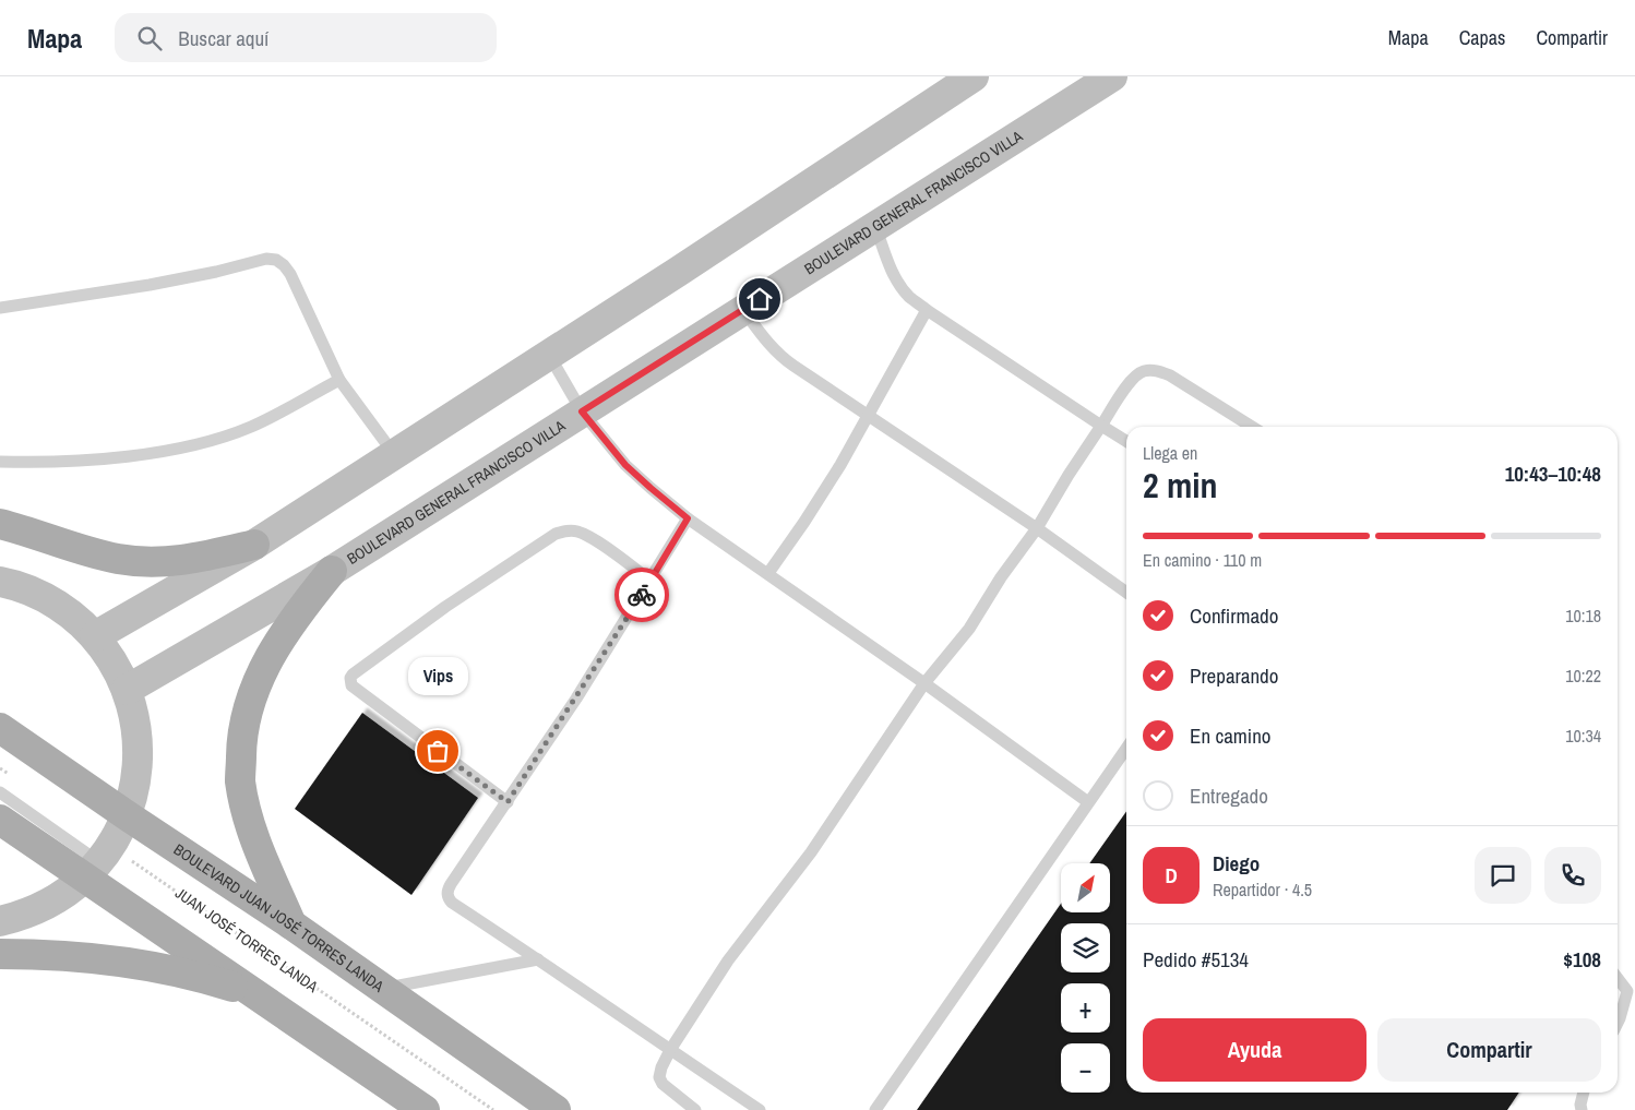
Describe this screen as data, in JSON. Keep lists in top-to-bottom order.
{
  "streets": {
    "main road": ["BOULEVARD GENERAL FRANCISCO VILLA", "BOULEVARD JUAN JOSÉ TORRES LANDA"],
    "path": ["JUAN JOSÉ TORRES LANDA"]
  },
  "places": ["Vips"],
  "north": "top right",
  "page": {
    "header": "Mapa",
    "search": "Buscar aquí",
    "nav": ["Mapa", "Capas", "Compartir"],
    "heading": ["2 min", "Llega en", "10:43–10:48"],
    "panel": [
      "Diego",
      "Repartidor · 4.5",
      "Pedido #5134",
      "$108"
    ],
    "bar": "En camino · 110 m",
    "list": [
      ["Confirmado", "10:18"],
      ["Preparando", "10:22"],
      ["En camino", "10:34"],
      "Entregado"
    ],
    "bubble": "Vips",
    "round": "D",
    "map_buttons": ["+", "−"],
    "buttons": ["Ayuda", "Compartir"]
  }
}
